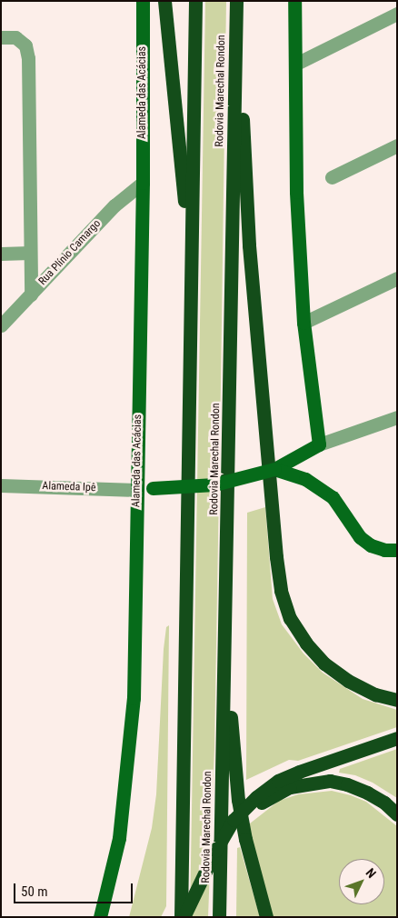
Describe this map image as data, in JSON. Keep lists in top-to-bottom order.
{
  "streets": {
    "highway": ["Rodovia Marechal Rondon"],
    "main road": ["Alameda das Acácias"],
    "street": ["Rua Plínio Camargo", "Alameda Ipê"]
  },
  "crossings": [
    ["Alameda das Acácias", "Rua Plínio Camargo"],
    ["Alameda das Acácias", "Alameda Ipê"]
  ],
  "scale_bar": "50 m",
  "north": "top right"
}
